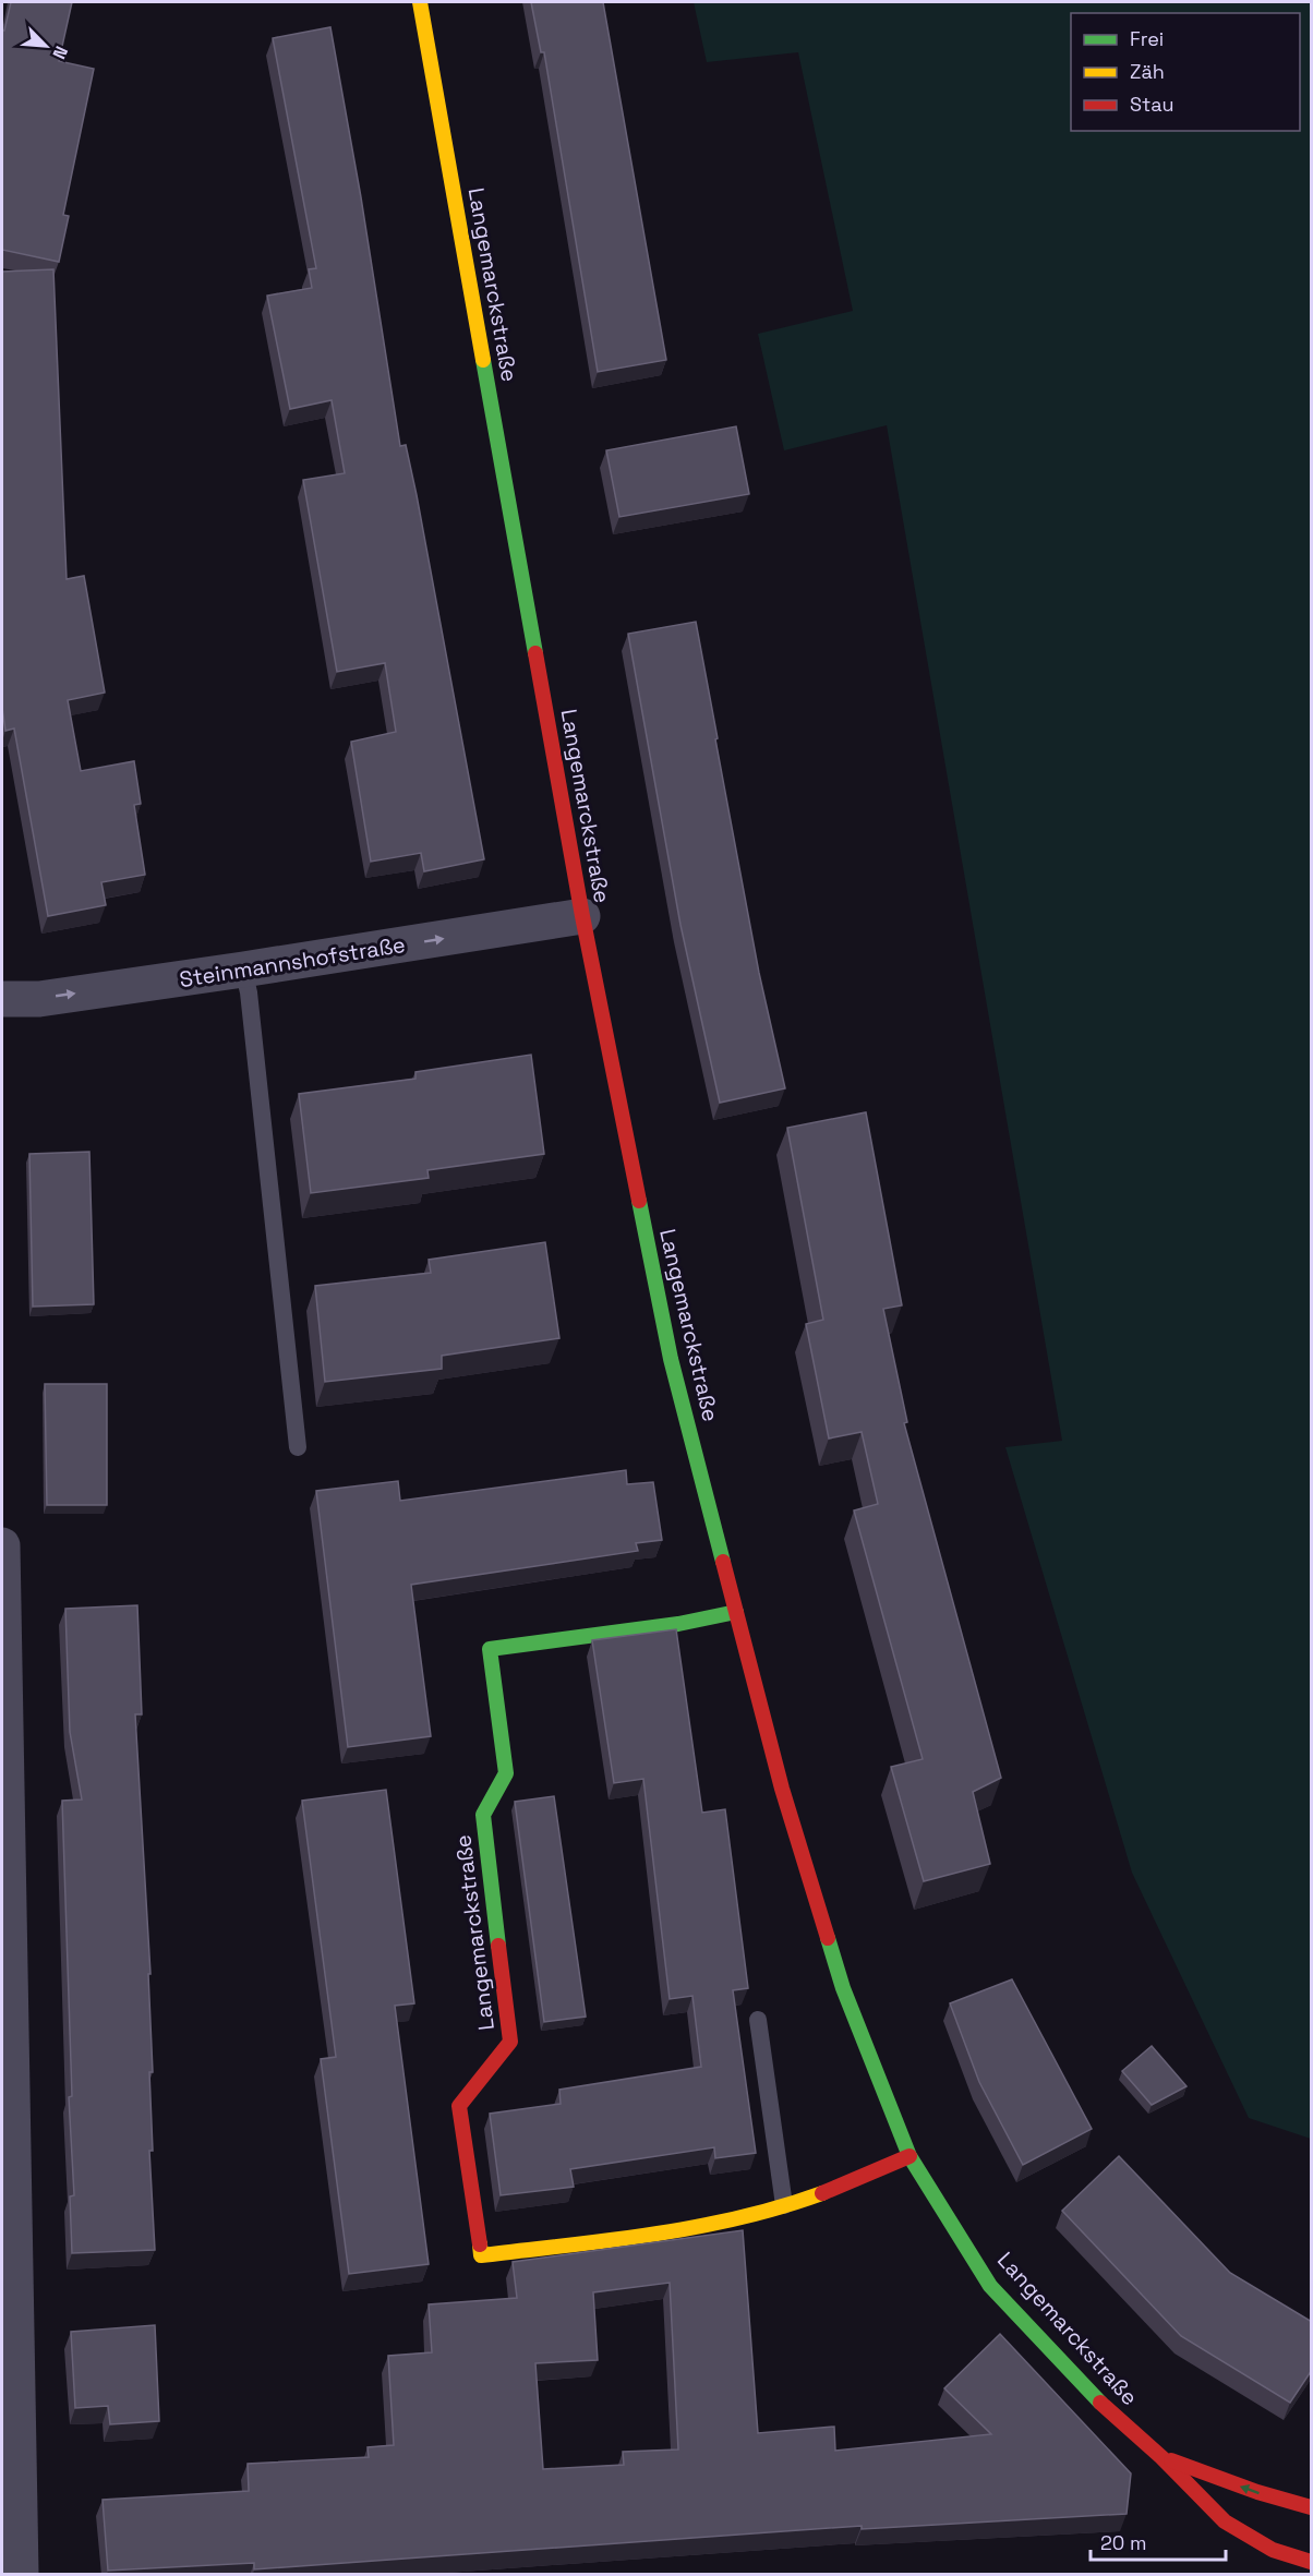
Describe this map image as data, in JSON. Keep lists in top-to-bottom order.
{
  "streets": {
    "street": ["Langemarckstraße", "Steinmannshofstraße"]
  },
  "crossings": [
    ["Langemarckstraße", "Steinmannshofstraße"]
  ],
  "one_way": ["Steinmannshofstraße"],
  "legend": ["Frei", "Zäh", "Stau"],
  "scale_bar": "20 m",
  "north": "bottom right"
}
